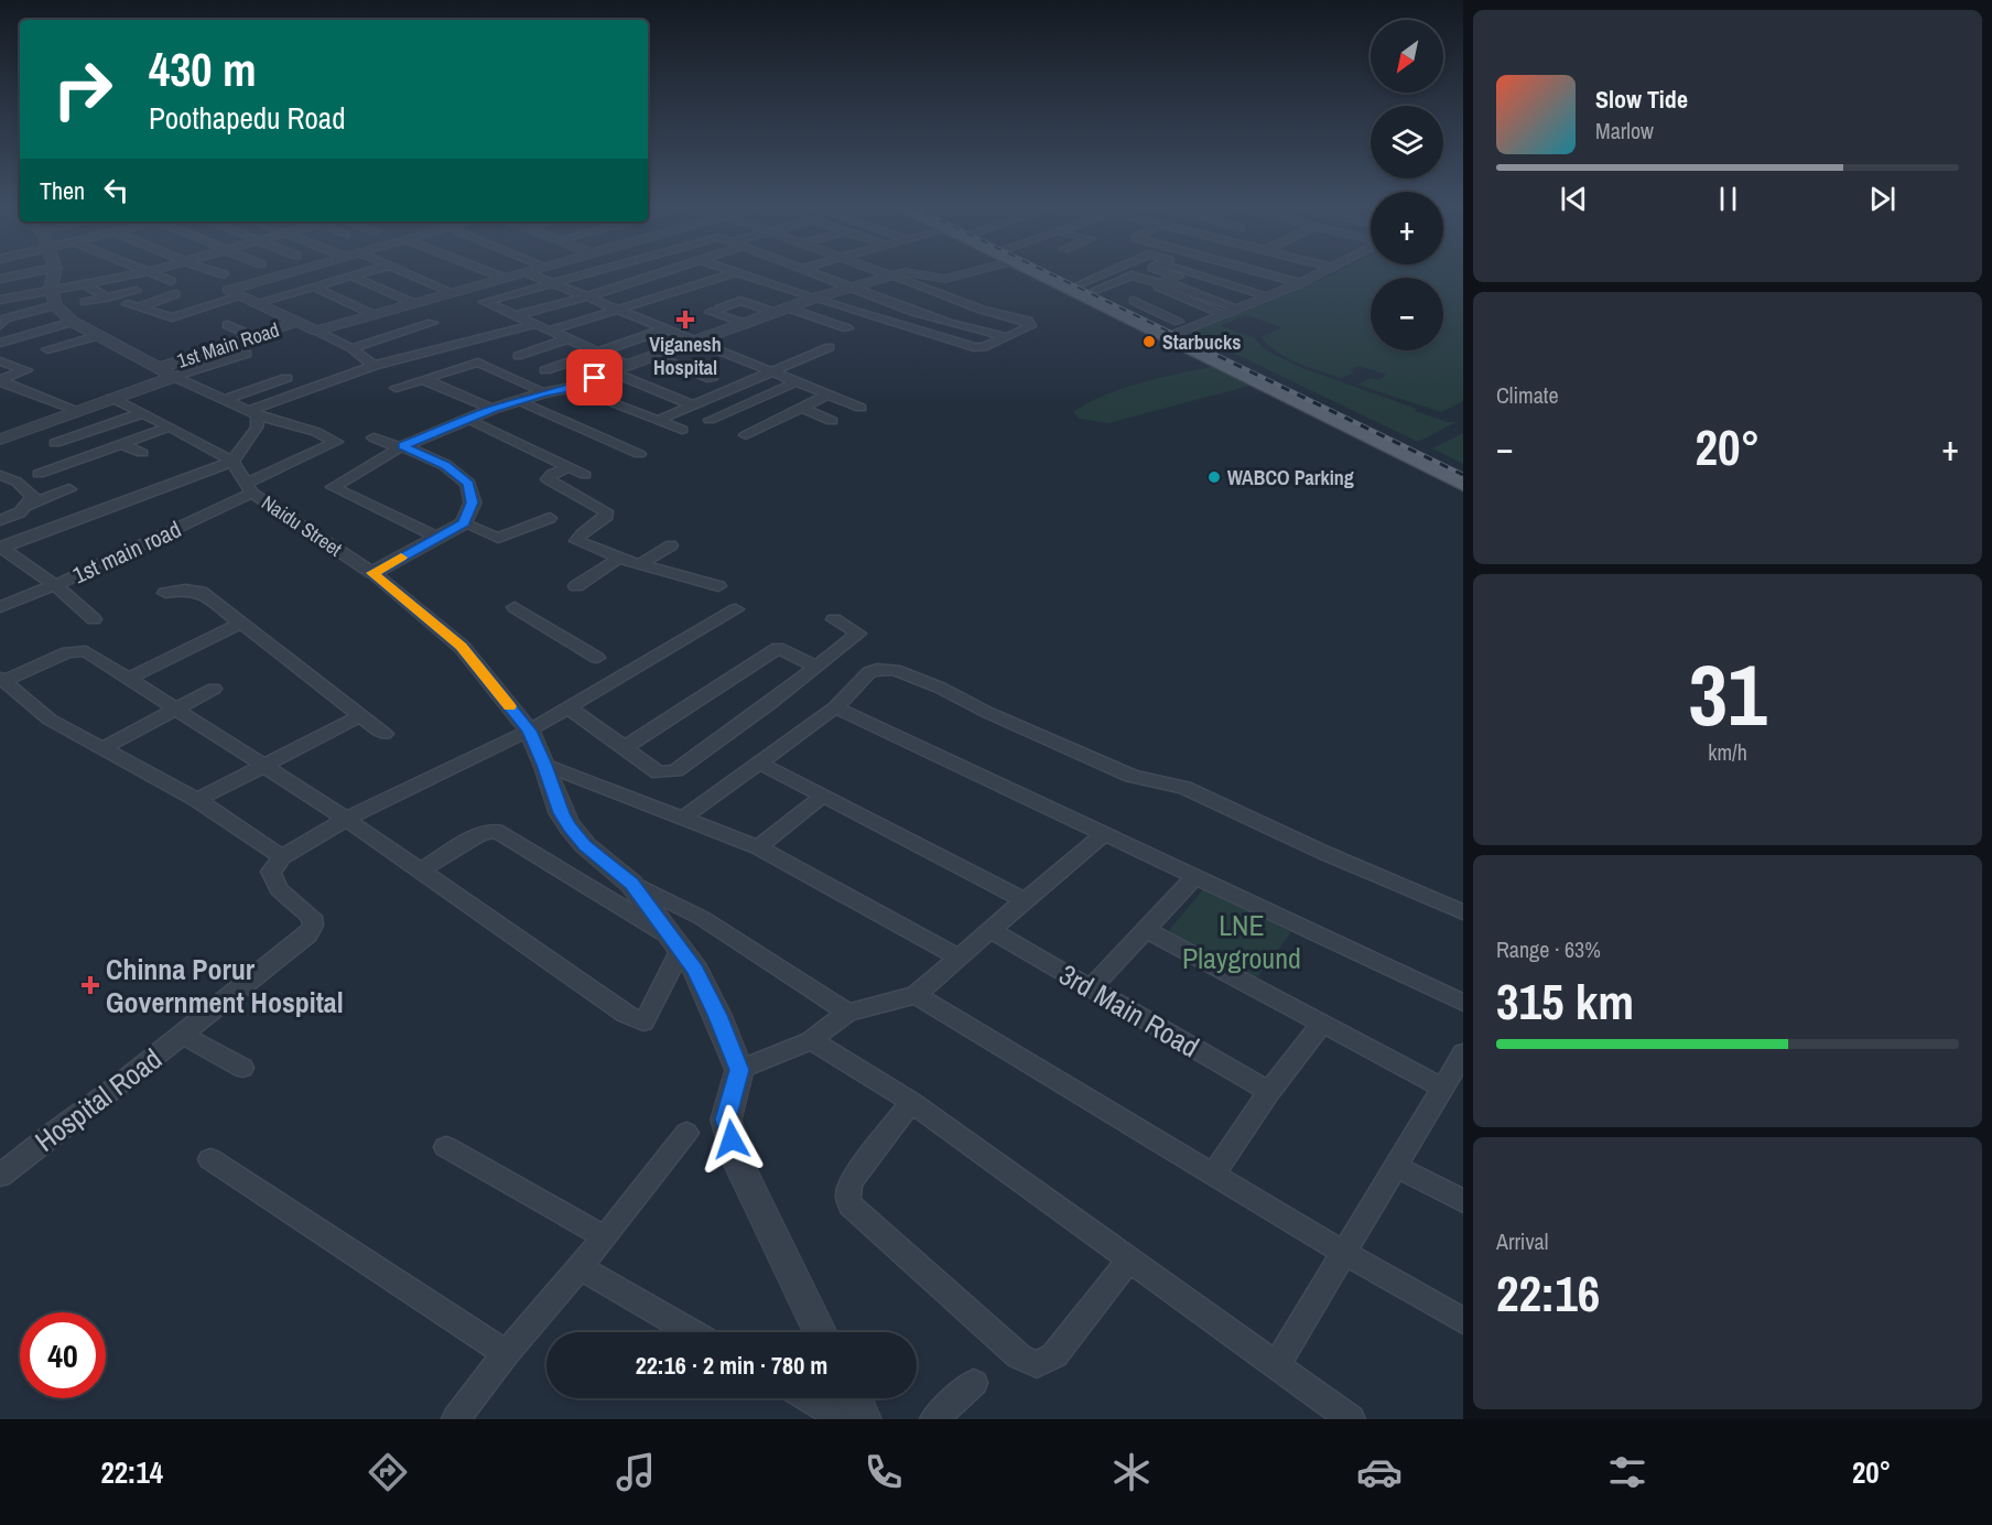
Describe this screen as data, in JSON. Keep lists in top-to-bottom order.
{
  "streets": {
    "street": [
      "1st Main Road",
      "Naidu Street",
      "1st main road",
      "3rd Main Road",
      "Hospital Road"
    ]
  },
  "crossings": [
    ["Naidu Street", "1st main road"]
  ],
  "parks": ["LNE Playground"],
  "places": {
    "health": ["Viganesh Hospital", "Chinna Porur Government Hospital"],
    "other": ["Starbucks", "WABCO Parking"]
  },
  "north": "bottom left",
  "page": {
    "map_buttons": ["+", "−"],
    "turn": ["430 m", "Poothapedu Road"],
    "song": ["Slow Tide", "Marlow"],
    "then": "Then",
    "tile": [
      "Climate",
      ["31", "km/h"],
      ["Range · 63%", "315 km"],
      ["Arrival", "22:16"]
    ],
    "heat": ["−", "20°", "+"],
    "limit": "40",
    "trip": "22:16 · 2 min · 780 m",
    "tabs": ["22:14", "20°"]
  }
}
